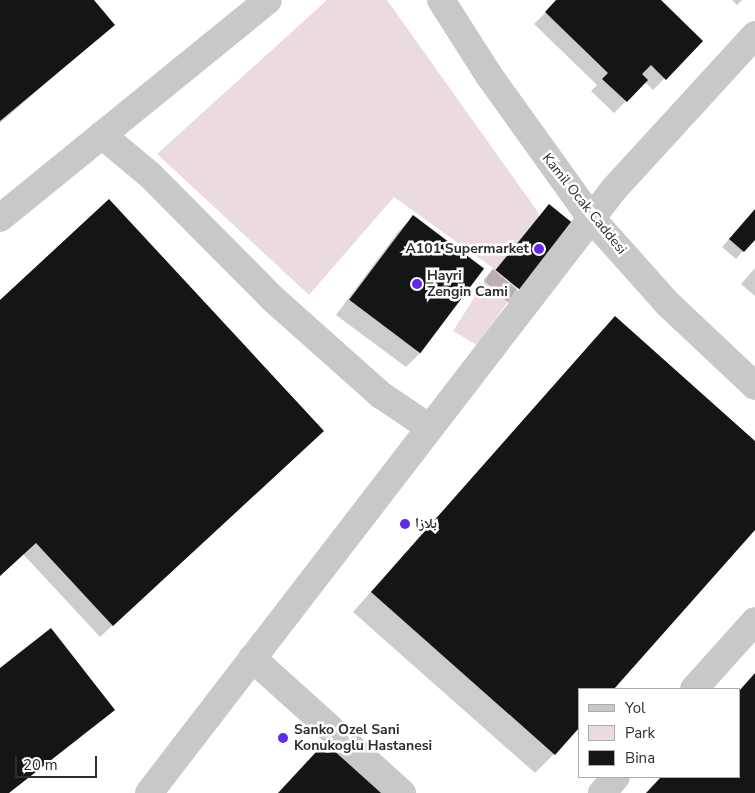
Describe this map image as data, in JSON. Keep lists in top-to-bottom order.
{
  "streets": {
    "street": ["Kamil Ocak Caddesi"]
  },
  "places": [
    "A101 Supermarket",
    "Hayri Zengin Cami",
    "بلازا",
    "Sanko Ozel Sani Konukoglu Hastanesi"
  ],
  "legend": ["Yol", "Park", "Bina"],
  "scale_bar": "20 m"
}
